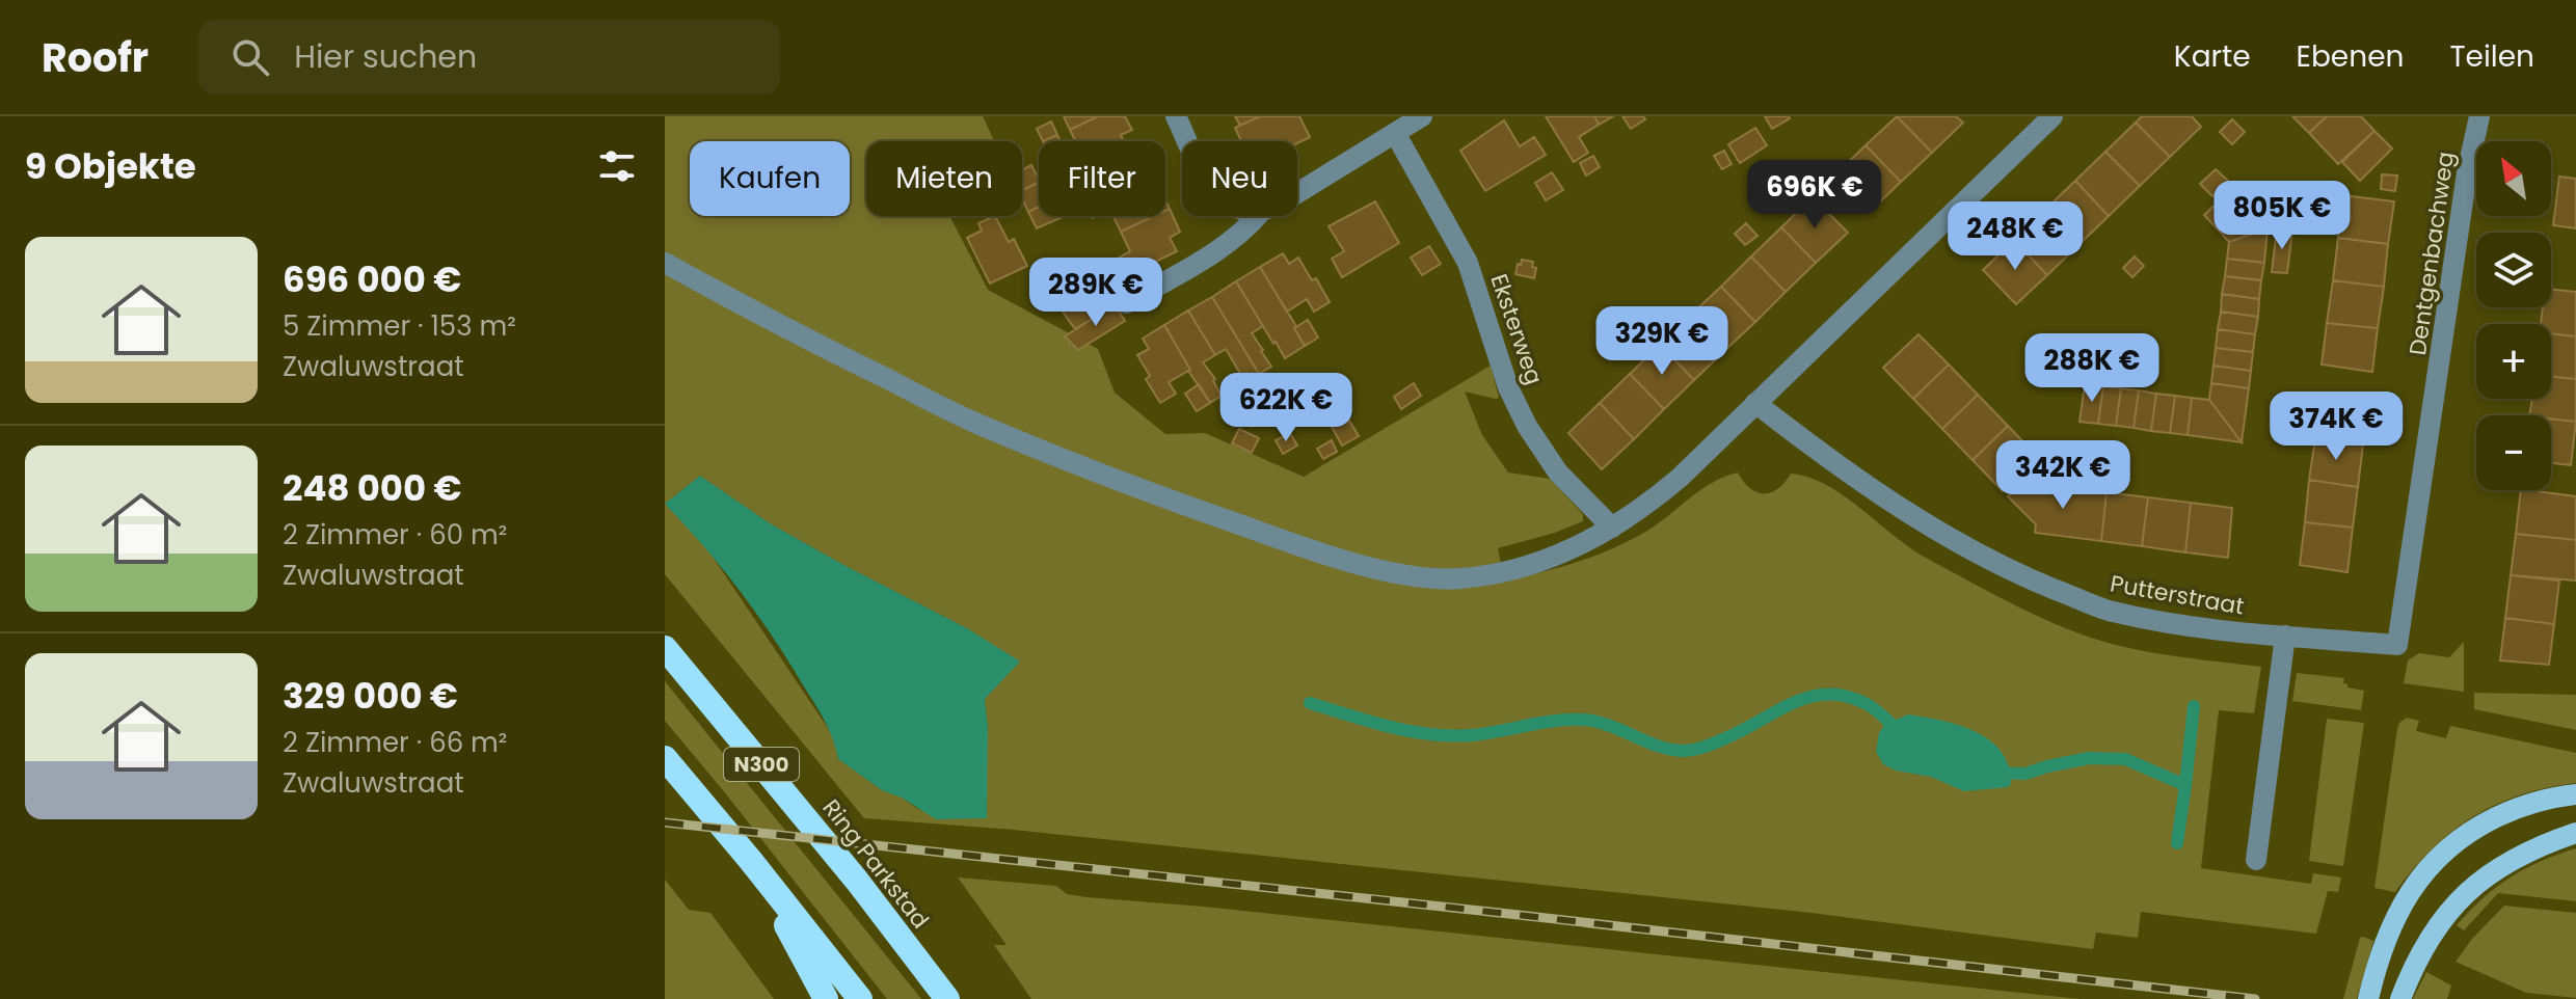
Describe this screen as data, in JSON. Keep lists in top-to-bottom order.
{
  "streets": {
    "highway": ["N300", "Ring Parkstad"],
    "street": ["Dentgenbachweg", "Eksterweg", "Putterstraat"]
  },
  "crossings": [
    ["Dentgenbachweg", "Putterstraat"],
    ["N300", "Ring Parkstad"]
  ],
  "north": "top left",
  "page": {
    "header": "Roofr",
    "search": "Hier suchen",
    "nav": ["Karte", "Ebenen", "Teilen"],
    "heading": "9 Objekte",
    "map_buttons": ["+", "−"],
    "chip": [
      "Kaufen",
      "Mieten",
      "Filter",
      "Neu"
    ],
    "price": [
      "696K €",
      "805K €",
      "248K €",
      "289K €",
      "329K €",
      "288K €",
      "622K €",
      "374K €",
      "342K €"
    ],
    "list": [
      {
        "name": "696 000 €",
        "note": "5 Zimmer · 153 m² · Zwaluwstraat"
      },
      {
        "name": "248 000 €",
        "note": "2 Zimmer · 60 m² · Zwaluwstraat"
      },
      {
        "name": "329 000 €",
        "note": "2 Zimmer · 66 m² · Zwaluwstraat"
      }
    ]
  }
}
